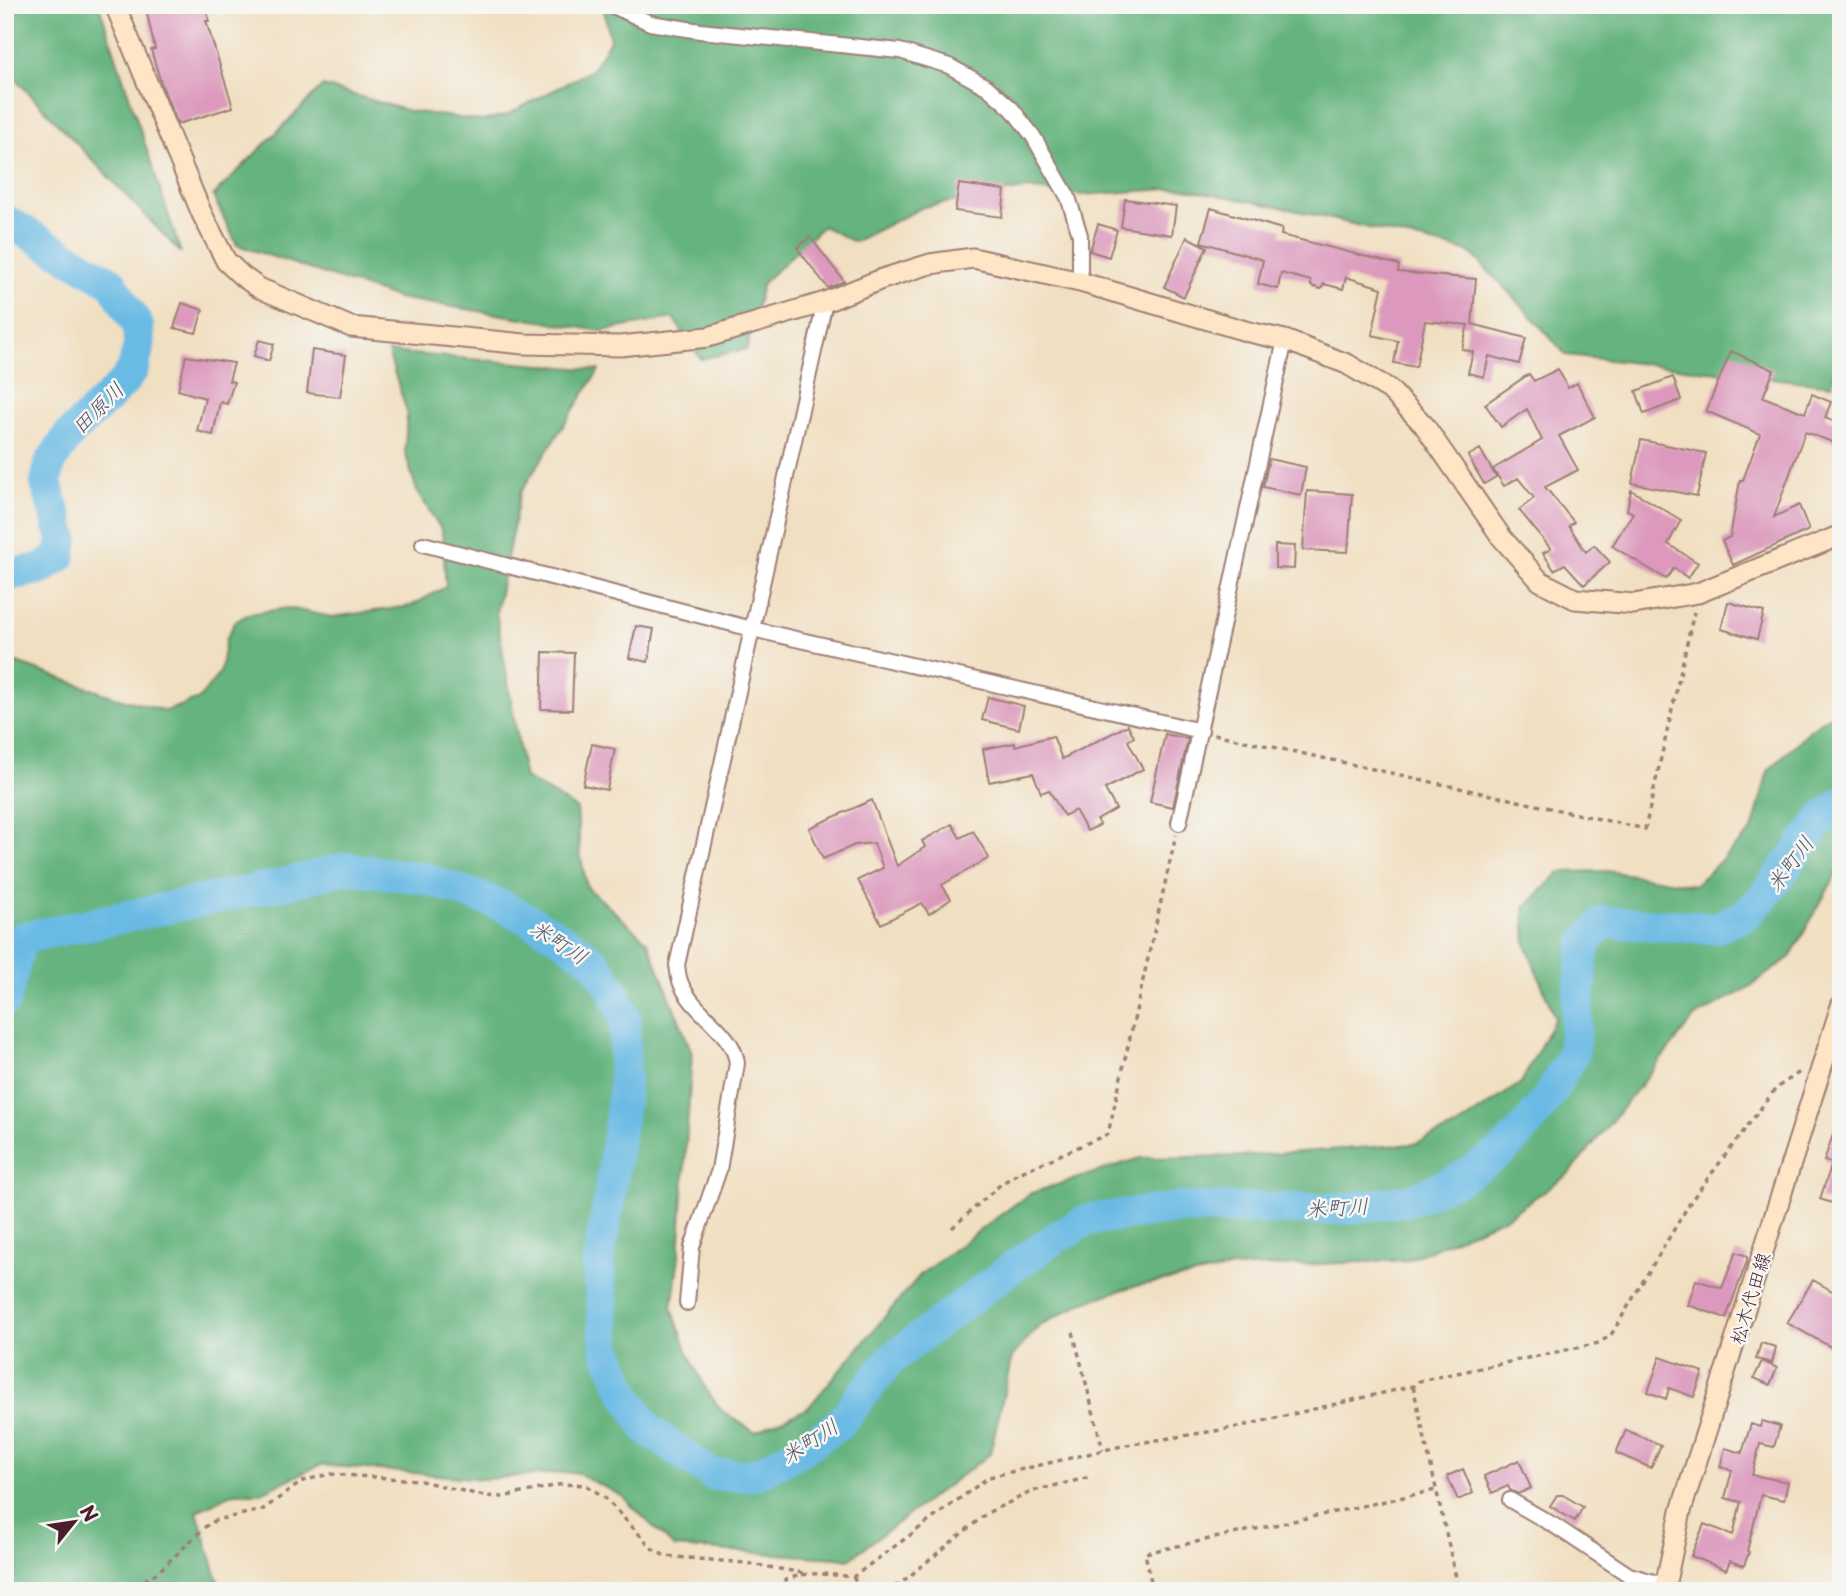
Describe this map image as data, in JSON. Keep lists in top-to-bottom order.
{
  "streets": {
    "street": ["松木代田線"]
  },
  "water": ["田原川", "米町川"],
  "north": "top right"
}
